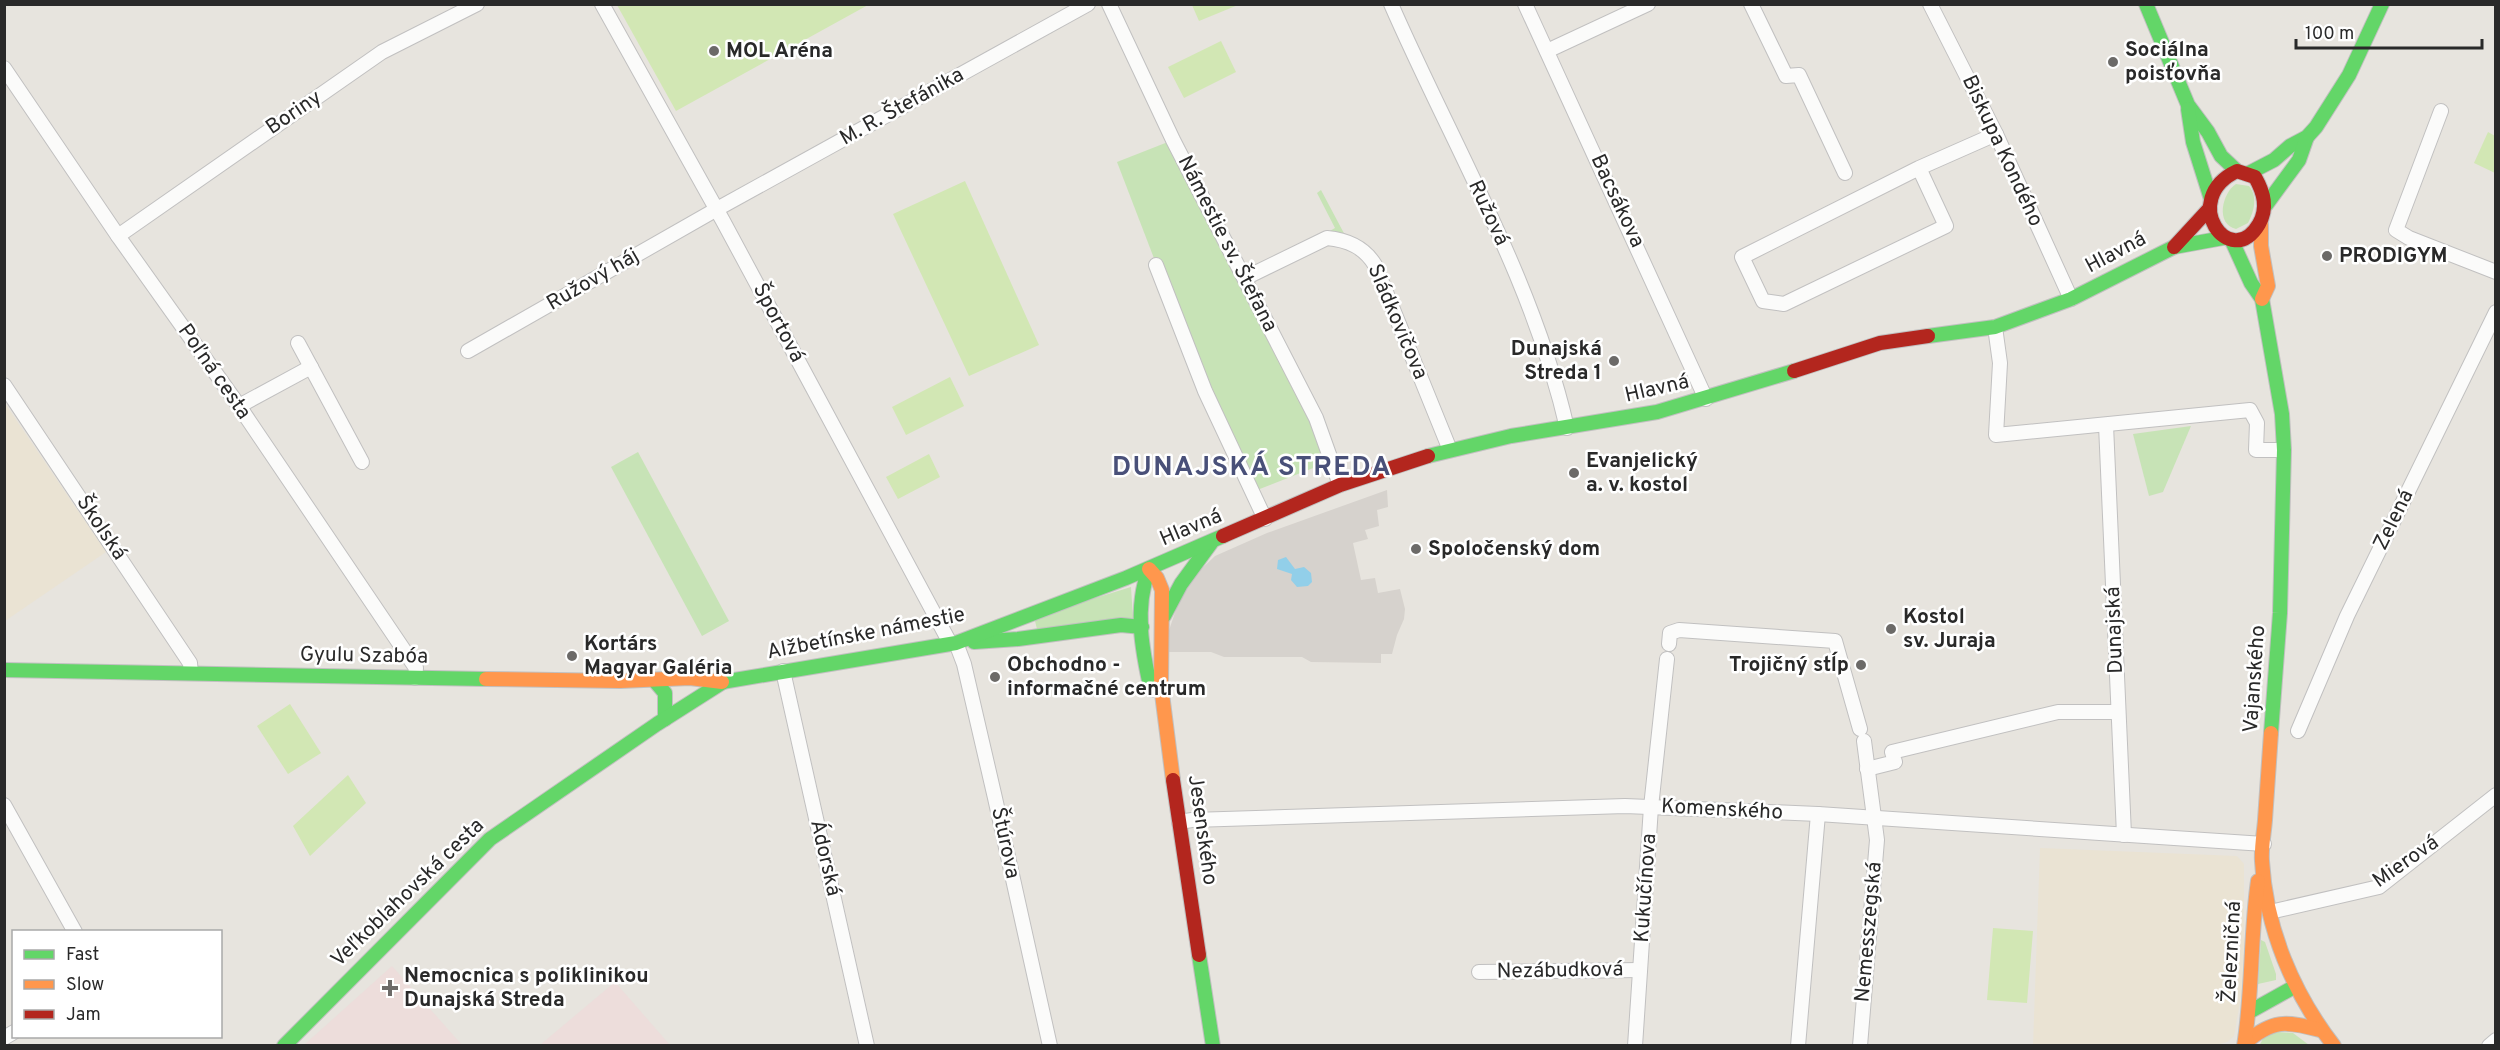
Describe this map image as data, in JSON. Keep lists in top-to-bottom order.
{
  "streets": {
    "main road": [
      "Hlavná",
      "Alžbetínske námestie",
      "Gyulu Szabóa",
      "Vajanského",
      "Jesenského",
      "Veľkoblahovská cesta",
      "Železničná"
    ],
    "street": [
      "M. R. Štefánika",
      "Boriny",
      "Biskupa Kondého",
      "Bacsákova",
      "Ružová",
      "Námestie sv. Štefana",
      "Ružový háj",
      "Sládkovičova",
      "Športová",
      "Poľná cesta",
      "Zelená",
      "Školská",
      "Dunajská",
      "Komenského",
      "Štúrova",
      "Ádorská",
      "Mierová",
      "Kukučínova",
      "Nemesszegská",
      "Nezábudková"
    ]
  },
  "crossings": [
    ["M. R. Štefánika", "Ružový háj"],
    ["M. R. Štefánika", "Športová"],
    ["Boriny", "Poľná cesta"],
    ["Biskupa Kondého", "Hlavná"],
    ["Bacsákova", "Hlavná"],
    ["Ružová", "Hlavná"],
    ["Námestie sv. Štefana", "Hlavná"],
    ["Námestie sv. Štefana", "Sládkovičova"],
    ["Hlavná", "Sládkovičova"],
    ["Hlavná", "Alžbetínske námestie"],
    ["Hlavná", "Jesenského"],
    ["Ružový háj", "Športová"],
    ["Športová", "Alžbetínske námestie"],
    ["Športová", "Štúrova"],
    ["Poľná cesta", "Gyulu Szabóa"],
    ["Školská", "Gyulu Szabóa"],
    ["Dunajská", "Komenského"],
    ["Alžbetínske námestie", "Gyulu Szabóa"],
    ["Alžbetínske námestie", "Jesenského"],
    ["Alžbetínske námestie", "Štúrova"],
    ["Alžbetínske námestie", "Ádorská"],
    ["Alžbetínske námestie", "Veľkoblahovská cesta"],
    ["Gyulu Szabóa", "Veľkoblahovská cesta"],
    ["Vajanského", "Komenského"],
    ["Vajanského", "Mierová"],
    ["Vajanského", "Železničná"],
    ["Komenského", "Jesenského"],
    ["Komenského", "Kukučínova"],
    ["Komenského", "Nemesszegská"],
    ["Kukučínova", "Nezábudková"]
  ],
  "districts": ["DUNAJSKÁ STREDA"],
  "places": {
    "other": [
      "MOL Aréna",
      "Sociálna poisťovňa",
      "PRODIGYM",
      "Dunajská Streda 1",
      "Evanjelický a. v. kostol",
      "Spoločenský dom",
      "Kostol sv. Juraja",
      "Kortárs Magyar Galéria",
      "Trojičný stĺp",
      "Obchodno - informačné centrum"
    ],
    "health": ["Nemocnica s poliklinikou Dunajská Streda"]
  },
  "legend": ["Fast", "Slow", "Jam"],
  "scale_bar": "100 m"
}
